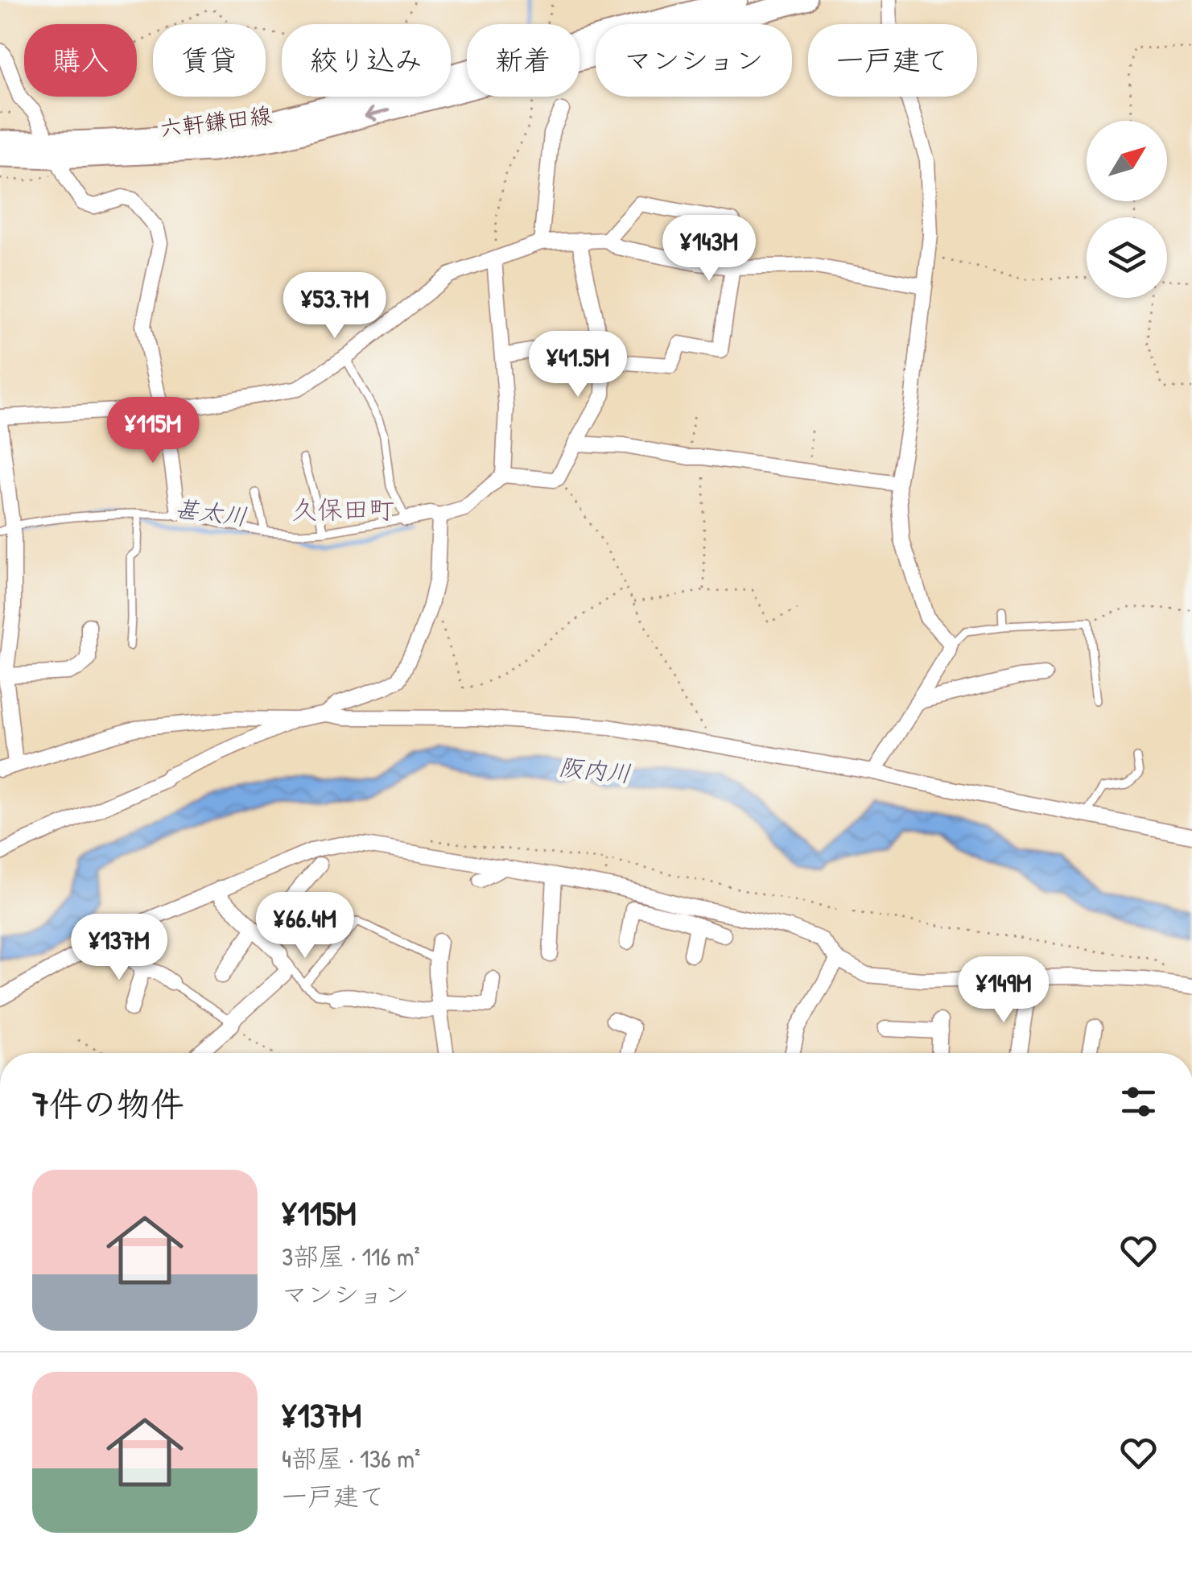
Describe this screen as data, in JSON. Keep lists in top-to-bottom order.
{
  "streets": {
    "main road": ["六軒鎌田線"]
  },
  "districts": ["久保田町"],
  "water": ["甚太川", "阪内川"],
  "north": "top right",
  "page": {
    "chip": [
      "購入",
      "賃貸",
      "絞り込み",
      "新着",
      "マンション",
      "一戸建て"
    ],
    "price": [
      "¥143M",
      "¥53.7M",
      "¥41.5M",
      "¥115M",
      "¥66.4M",
      "¥137M",
      "¥149M"
    ],
    "heading": "7件の物件",
    "list": [
      {
        "name": "¥115M",
        "note": "3部屋 · 116 m² · マンション"
      },
      {
        "name": "¥137M",
        "note": "4部屋 · 136 m² · 一戸建て"
      }
    ]
  }
}
